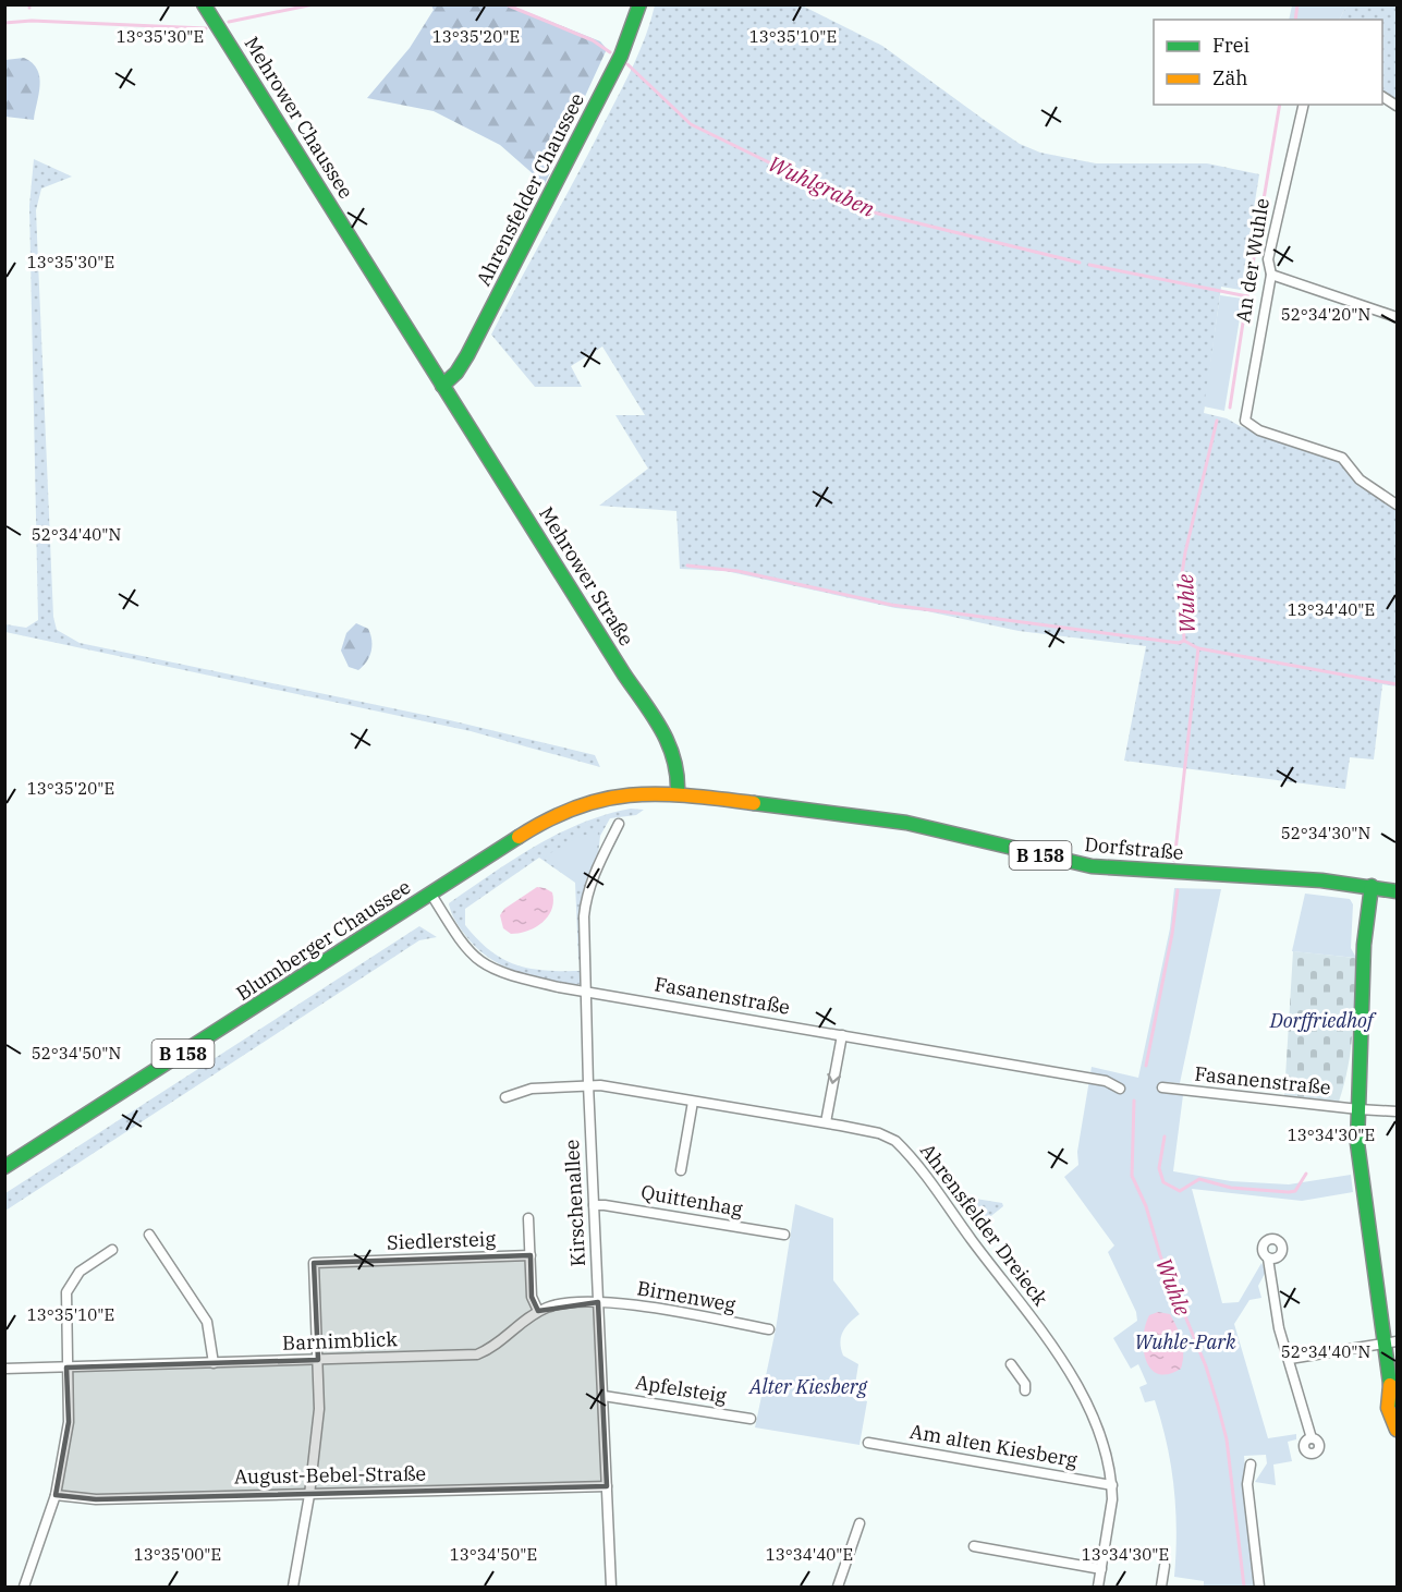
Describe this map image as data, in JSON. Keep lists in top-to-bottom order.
{
  "streets": {
    "main road": [
      "Mehrower Chaussee",
      "Ahrensfelder Chaussee",
      "Mehrower Straße",
      "Dorfstraße",
      "B 158",
      "Blumberger Chaussee"
    ],
    "street": [
      "An der Wuhle",
      "Fasanenstraße",
      "Quittenhag",
      "Kirschenallee",
      "Ahrensfelder Dreieck",
      "Siedlersteig",
      "Birnenweg",
      "Barnimblick",
      "Apfelsteig",
      "Am alten Kiesberg",
      "August-Bebel-Straße"
    ]
  },
  "crossings": [
    ["Mehrower Chaussee", "Ahrensfelder Chaussee"],
    ["Mehrower Chaussee", "Mehrower Straße"],
    ["Ahrensfelder Chaussee", "Mehrower Straße"],
    ["Mehrower Straße", "Dorfstraße"],
    ["Mehrower Straße", "Blumberger Chaussee"],
    ["Dorfstraße", "Blumberger Chaussee"],
    ["Blumberger Chaussee", "Fasanenstraße"],
    ["Fasanenstraße", "Kirschenallee"],
    ["Quittenhag", "Kirschenallee"],
    ["Kirschenallee", "Ahrensfelder Dreieck"],
    ["Kirschenallee", "Birnenweg"],
    ["Kirschenallee", "Barnimblick"],
    ["Kirschenallee", "Apfelsteig"],
    ["Kirschenallee", "August-Bebel-Straße"],
    ["Ahrensfelder Dreieck", "Am alten Kiesberg"],
    ["Siedlersteig", "Barnimblick"],
    ["Birnenweg", "Barnimblick"]
  ],
  "water": ["Wuhlgraben", "Wuhle"],
  "parks": ["Dorffriedhof", "Wuhle-Park", "Alter Kiesberg"],
  "legend": ["Frei", "Zäh"],
  "coordinates": [
    "13°35'30\"E",
    "13°35'20\"E",
    "13°35'10\"E",
    "52°34'20\"N",
    "52°34'40\"N",
    "13°34'40\"E",
    "52°34'30\"N",
    "52°34'50\"N",
    "13°34'30\"E",
    "13°35'00\"E",
    "13°34'50\"E"
  ]
}
